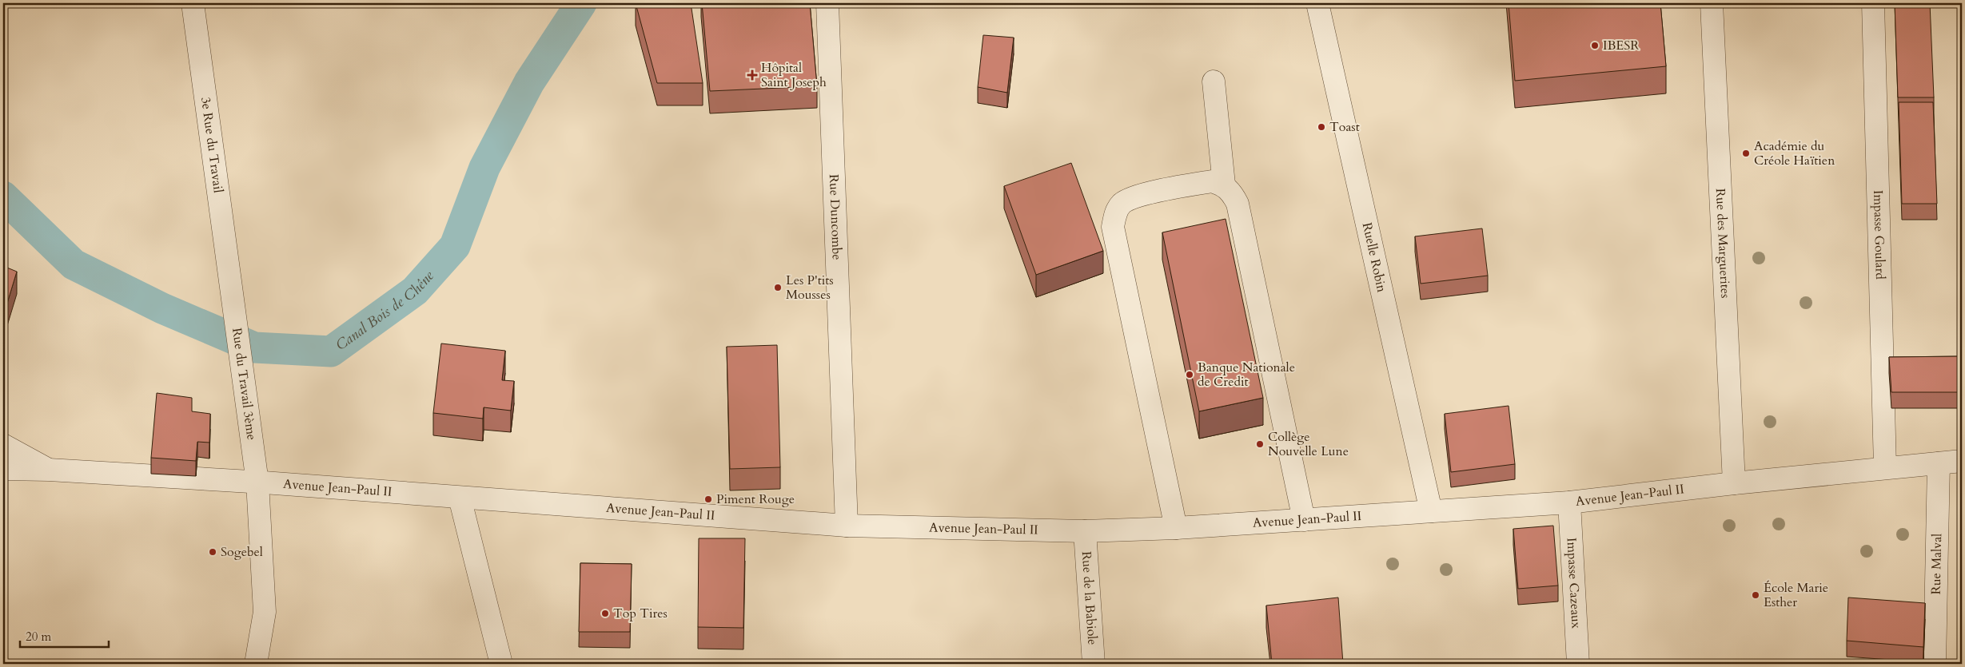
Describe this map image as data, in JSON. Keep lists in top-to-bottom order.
{
  "streets": {
    "street": [
      "3e Rue du Travail",
      "Rue Duncombe",
      "Impasse Goulard",
      "Rue des Marguerites",
      "Ruelle Robin",
      "Rue du Travail 3ème",
      "Avenue Jean-Paul II",
      "Rue Malval",
      "Impasse Cazeaux",
      "Rue de la Babiole"
    ]
  },
  "crossings": [
    ["3e Rue du Travail", "Rue du Travail 3ème"],
    ["Rue Duncombe", "Avenue Jean-Paul II"],
    ["Impasse Goulard", "Avenue Jean-Paul II"],
    ["Rue des Marguerites", "Avenue Jean-Paul II"],
    ["Ruelle Robin", "Avenue Jean-Paul II"],
    ["Rue du Travail 3ème", "Avenue Jean-Paul II"],
    ["Avenue Jean-Paul II", "Rue Malval"],
    ["Avenue Jean-Paul II", "Impasse Cazeaux"],
    ["Avenue Jean-Paul II", "Rue de la Babiole"]
  ],
  "water": ["Canal Bois de Chêne"],
  "places": {
    "other": [
      "IBESR",
      "Toast",
      "Académie du Créole Haïtien",
      "Les P'tits Mousses",
      "Banque Nationale de Credit",
      "Collège Nouvelle Lune",
      "Piment Rouge",
      "Sogebel",
      "École Marie Esther",
      "Top Tires"
    ],
    "health": ["Hôpital Saint Joseph"]
  },
  "scale_bar": "20 m"
}
